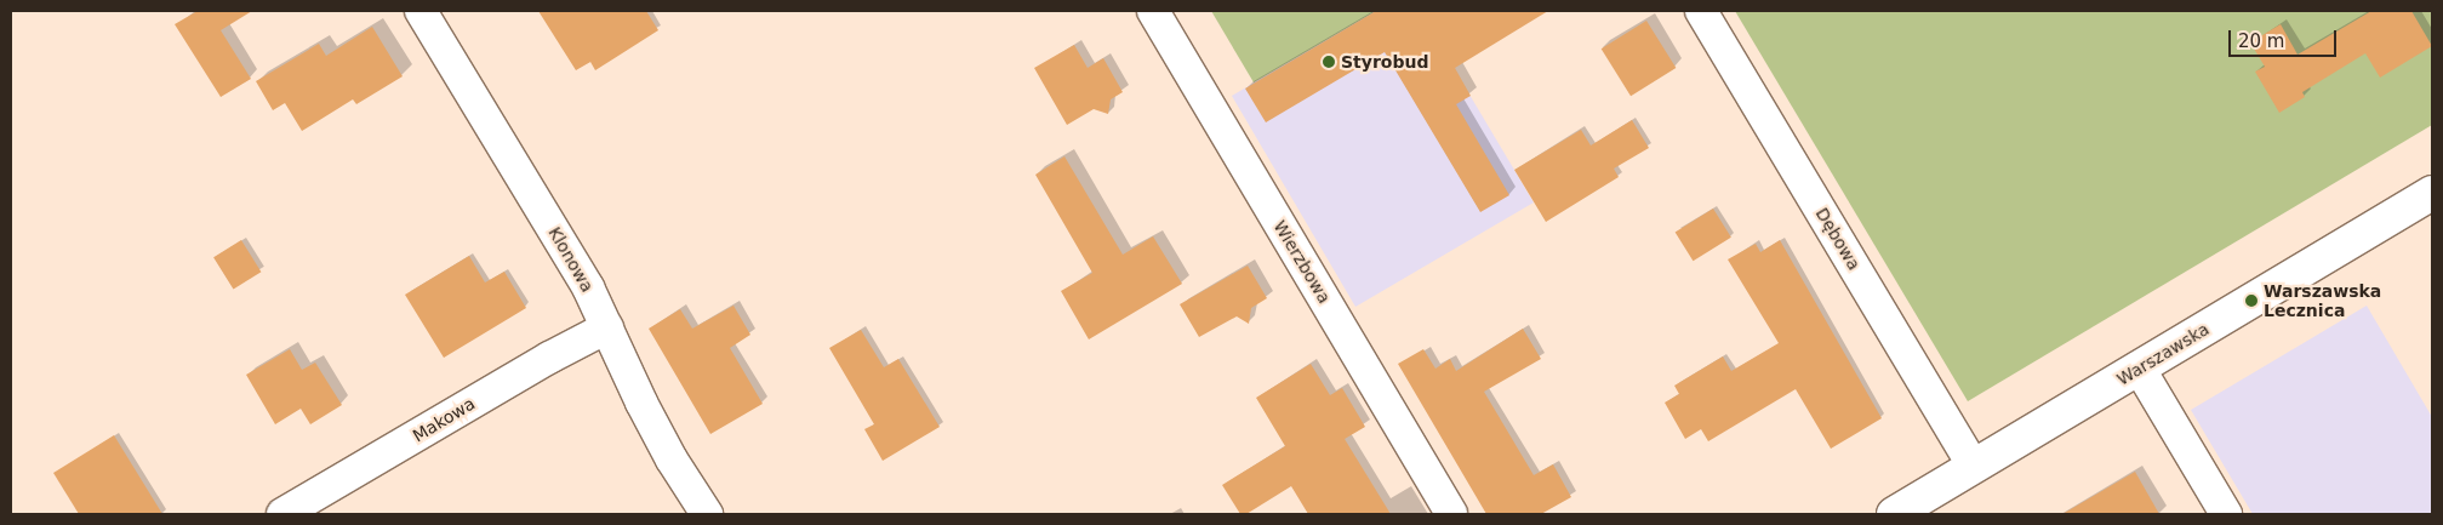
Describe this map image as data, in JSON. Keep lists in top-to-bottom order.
{
  "streets": {
    "main road": ["Warszawska"],
    "street": [
      "Dębowa",
      "Klonowa",
      "Wierzbowa",
      "Makowa"
    ]
  },
  "crossings": [
    ["Dębowa", "Warszawska"],
    ["Klonowa", "Makowa"]
  ],
  "places": ["Styrobud", "Warszawska Lecznica"],
  "scale_bar": "20 m"
}
